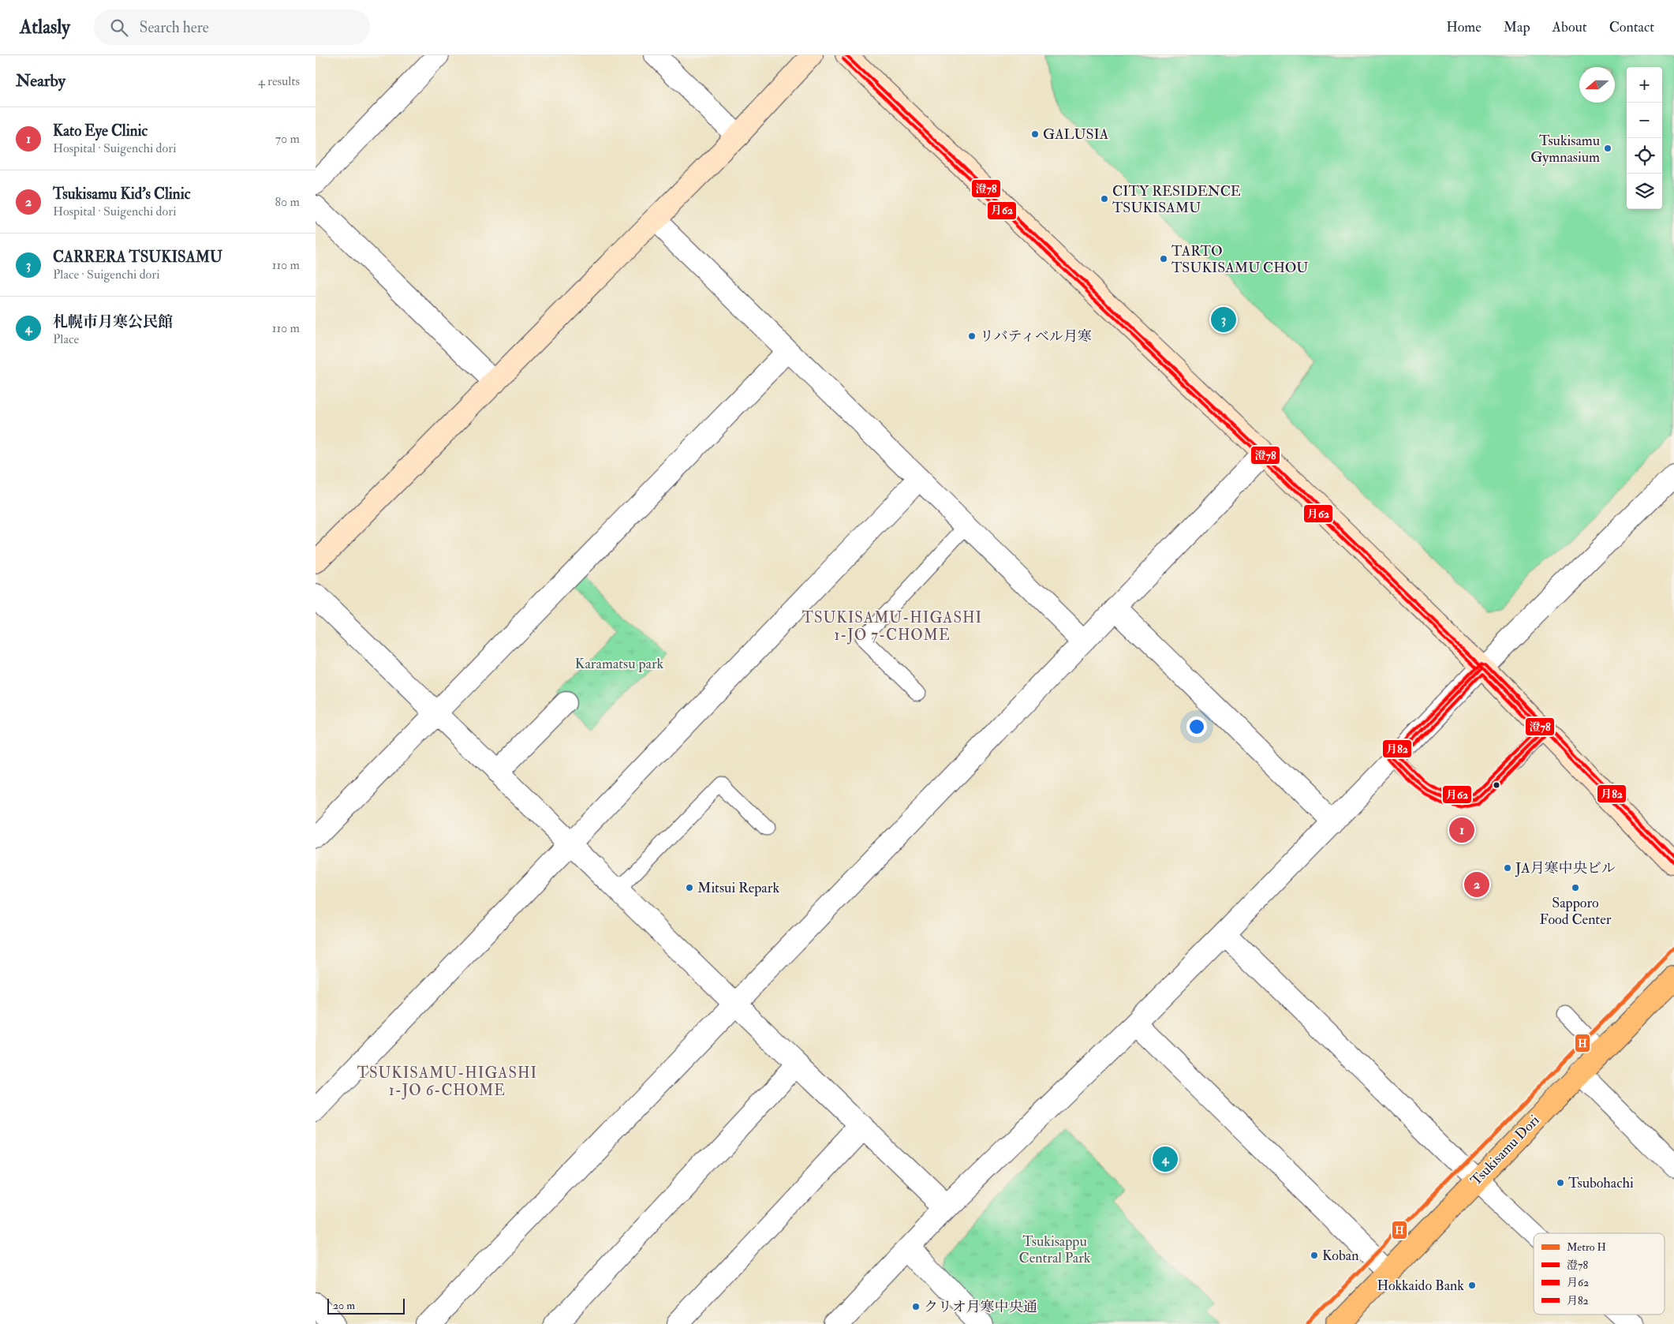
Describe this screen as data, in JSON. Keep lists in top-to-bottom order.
{
  "streets": {
    "highway": ["Tsukisamu Dori"]
  },
  "districts": ["TSUKISAMU-HIGASHI 1-JO 7-CHOME", "TSUKISAMU-HIGASHI 1-JO 6-CHOME"],
  "parks": ["Karamatsu park", "Tsukisappu Central Park"],
  "places": [
    "GALUSIA",
    "Tsukisamu Gymnasium",
    "CITY RESIDENCE TSUKISAMU",
    "TARTO TSUKISAMU CHOU",
    "リバティベル月寒",
    "JA月寒中央ビル",
    "Mitsui Repark",
    "Sapporo Food Center",
    "Tsubohachi",
    "Koban",
    "Hokkaido Bank",
    "クリオ月寒中央通"
  ],
  "lines": [
    "transit line 澄78",
    "transit line 月62",
    "transit line 月82",
    "metro line H"
  ],
  "legend": [
    "Metro H",
    "澄78",
    "月62",
    "月82"
  ],
  "scale_bar": "20 m",
  "north": "left",
  "page": {
    "header": "Atlasly",
    "search": "Search here",
    "nav": [
      "Home",
      "Map",
      "About",
      "Contact"
    ],
    "heading": ["Nearby", "4 results"],
    "map_buttons": ["+", "−"],
    "list": [
      {
        "mark": "1",
        "name": "Kato Eye Clinic",
        "note": "Hospital · Suigenchi dori",
        "value": "70 m"
      },
      {
        "mark": "2",
        "name": "Tsukisamu Kid's Clinic",
        "note": "Hospital · Suigenchi dori",
        "value": "80 m"
      },
      {
        "mark": "3",
        "name": "CARRERA TSUKISAMU",
        "note": "Place · Suigenchi dori",
        "value": "110 m"
      },
      {
        "mark": "4",
        "name": "札幌市月寒公民館",
        "note": "Place",
        "value": "110 m"
      }
    ],
    "pins": [
      "3",
      "1",
      "2",
      "4"
    ],
    "scale": "20 m"
  }
}
